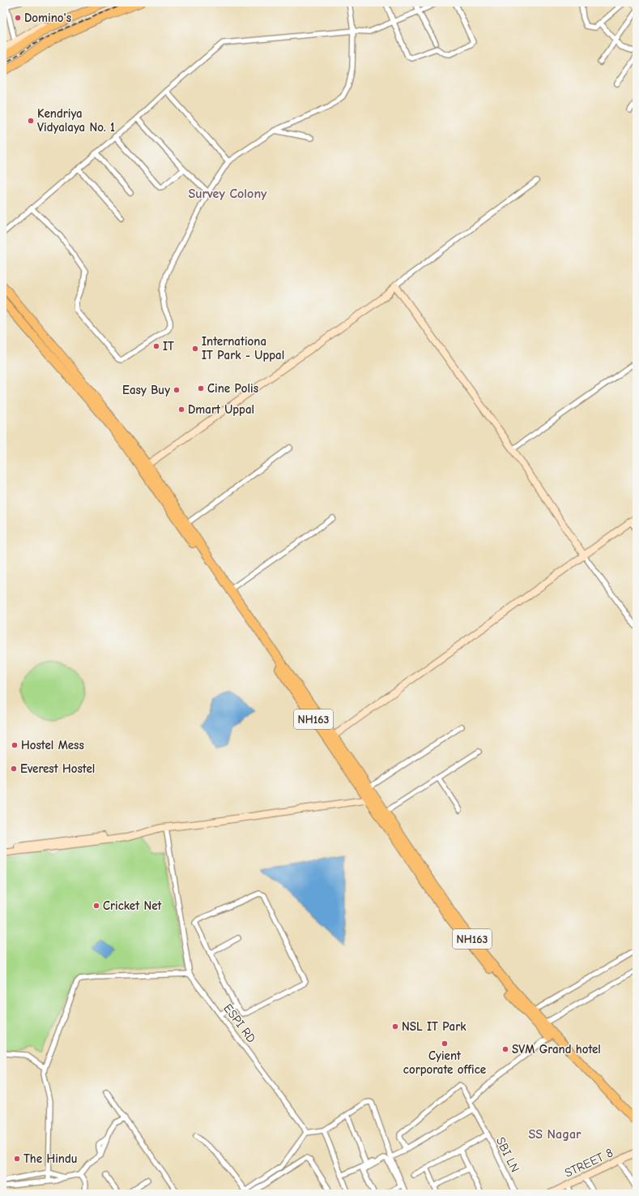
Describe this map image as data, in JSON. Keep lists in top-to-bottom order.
{
  "streets": {
    "highway": ["NH163"],
    "street": ["ESPI RD", "SBI LN", "STREET 8"]
  },
  "districts": ["Survey Colony", "SS Nagar"],
  "places": [
    "Domino's",
    "Kendriya Vidyalaya No. 1",
    "IT",
    "Internationa IT Park - Uppal",
    "Cine Polis",
    "Easy Buy",
    "Dmart Uppal",
    "Hostel Mess",
    "Everest Hostel",
    "Cricket Net",
    "NSL IT Park",
    "Cyient corporate office",
    "SVM Grand hotel",
    "The Hindu"
  ]
}
